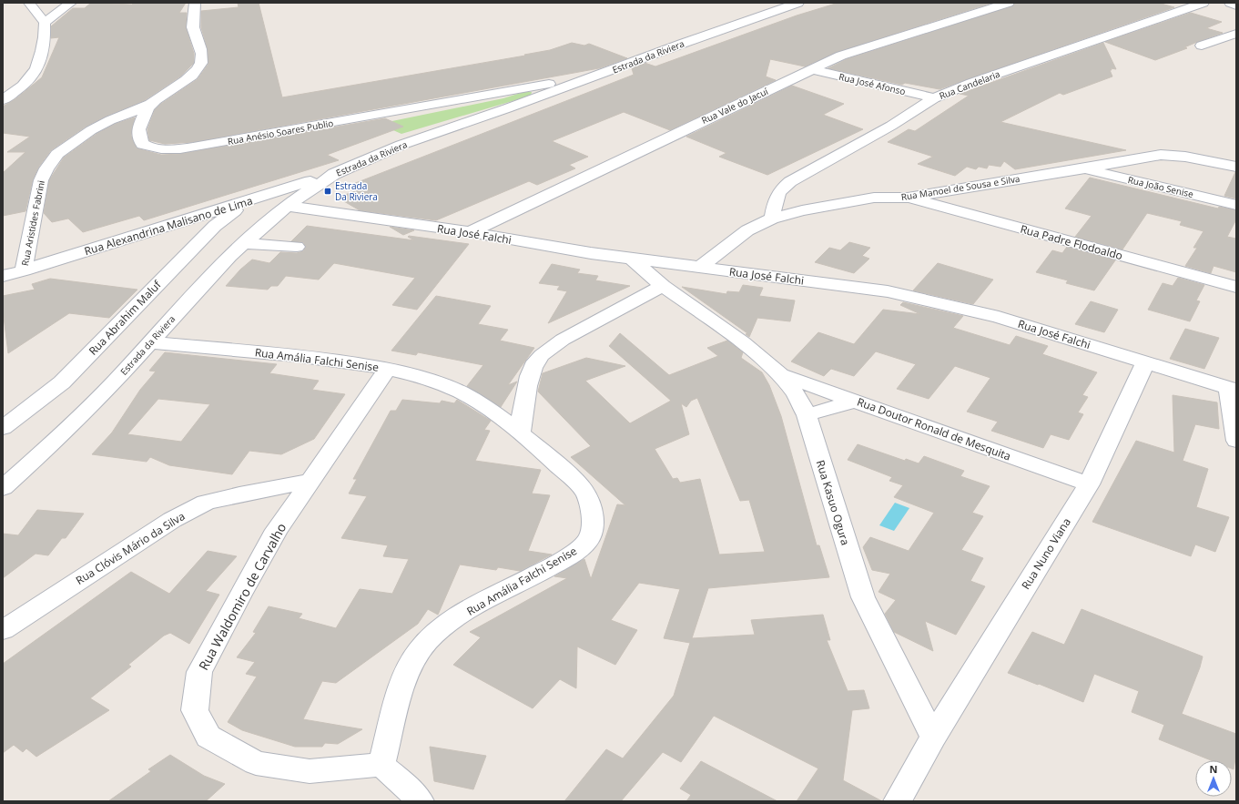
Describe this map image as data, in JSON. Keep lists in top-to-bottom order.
{
  "streets": {
    "street": [
      "Estrada da Riviera",
      "Rua José Afonso",
      "Rua Candelaria",
      "Rua Vale do Jacuí",
      "Rua Anésio Soares Publio",
      "Rua João Senise",
      "Rua Manoel de Sousa e Silva",
      "Rua Aristides Fabrini",
      "Rua Alexandrina Malisano de Lima",
      "Rua José Falchi",
      "Rua Padre Flodoaldo",
      "Rua Abrahim Maluf",
      "Rua Amália Falchi Senise",
      "Rua Doutor Ronald de Mesquita",
      "Rua Kasuo Ogura",
      "Rua Clóvis Mário da Silva",
      "Rua Nuno Viana",
      "Rua Waldomiro de Carvalho"
    ]
  },
  "crossings": [
    ["Estrada da Riviera", "Rua Anésio Soares Publio"],
    ["Estrada da Riviera", "Rua Alexandrina Malisano de Lima"],
    ["Estrada da Riviera", "Rua José Falchi"],
    ["Estrada da Riviera", "Rua Amália Falchi Senise"],
    ["Rua José Afonso", "Rua Candelaria"],
    ["Rua José Afonso", "Rua Vale do Jacuí"],
    ["Rua Candelaria", "Rua Manoel de Sousa e Silva"],
    ["Rua Vale do Jacuí", "Rua José Falchi"],
    ["Rua Anésio Soares Publio", "Rua Aristides Fabrini"],
    ["Rua João Senise", "Rua Manoel de Sousa e Silva"],
    ["Rua Manoel de Sousa e Silva", "Rua José Falchi"],
    ["Rua Manoel de Sousa e Silva", "Rua Padre Flodoaldo"],
    ["Rua Aristides Fabrini", "Rua Alexandrina Malisano de Lima"],
    ["Rua Alexandrina Malisano de Lima", "Rua Abrahim Maluf"],
    ["Rua José Falchi", "Rua Kasuo Ogura"],
    ["Rua José Falchi", "Rua Nuno Viana"],
    ["Rua Amália Falchi Senise", "Rua Waldomiro de Carvalho"],
    ["Rua Doutor Ronald de Mesquita", "Rua Kasuo Ogura"],
    ["Rua Doutor Ronald de Mesquita", "Rua Nuno Viana"],
    ["Rua Kasuo Ogura", "Rua Nuno Viana"],
    ["Rua Clóvis Mário da Silva", "Rua Waldomiro de Carvalho"]
  ],
  "places": {
    "transit": ["Estrada Da Riviera"]
  },
  "north": "top"
}
